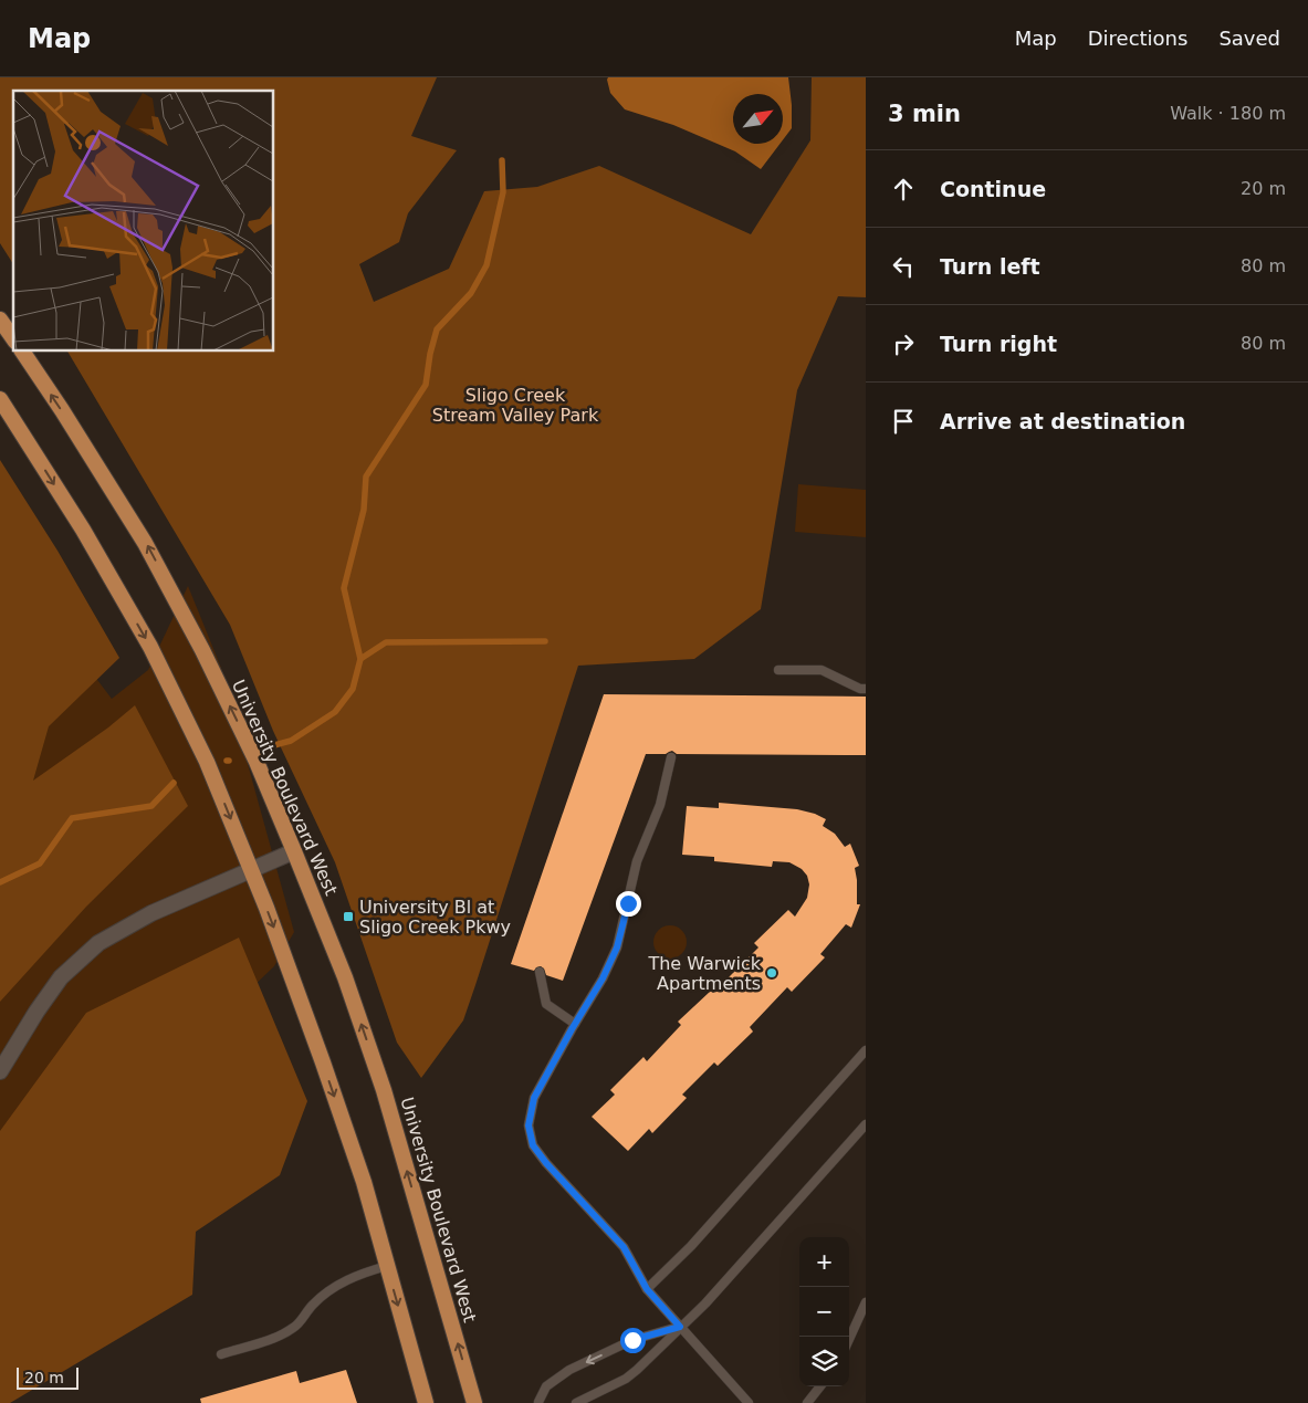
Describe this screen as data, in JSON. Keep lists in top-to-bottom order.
{
  "streets": {
    "main road": ["University Boulevard West"]
  },
  "parks": ["Sligo Creek Stream Valley Park"],
  "places": {
    "transit": ["University Bl at Sligo Creek Pkwy"],
    "other": ["The Warwick Apartments"]
  },
  "scale_bar": "20 m",
  "north": "top right",
  "page": {
    "header": "Map",
    "nav": ["Map", "Directions", "Saved"],
    "heading": ["3 min", "Walk · 180 m"],
    "list": [
      ["Continue", "20 m"],
      ["Turn left", "80 m"],
      ["Turn right", "80 m"],
      "Arrive at destination"
    ],
    "map_buttons": ["+", "−"],
    "scale": "20 m"
  }
}
